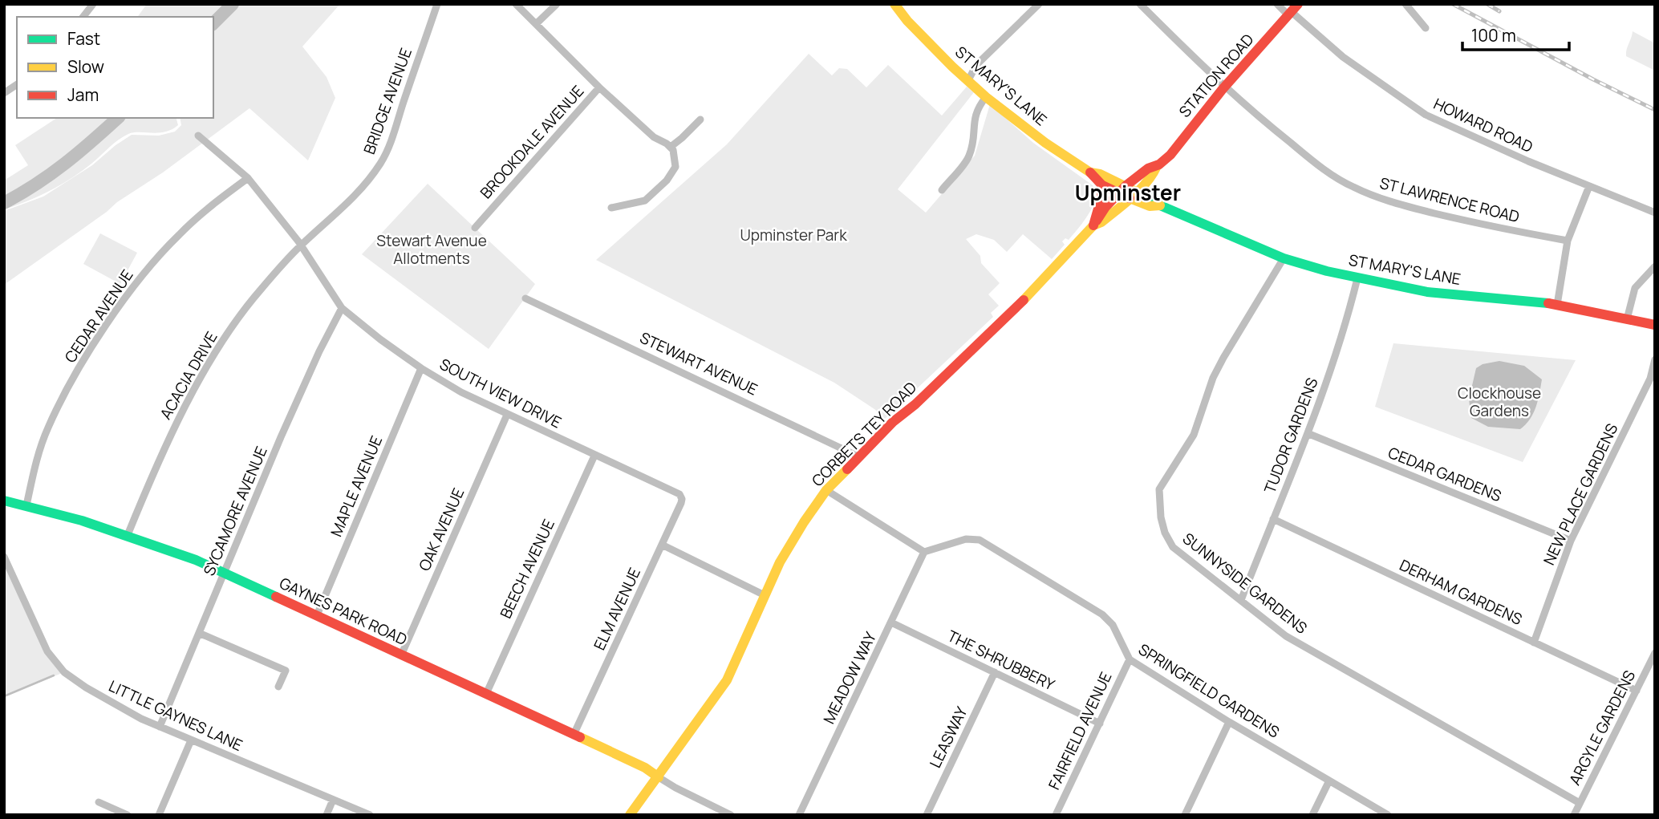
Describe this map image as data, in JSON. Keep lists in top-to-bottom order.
{
  "streets": {
    "main road": [
      "STATION ROAD",
      "ST MARY'S LANE",
      "CORBETS TEY ROAD",
      "GAYNES PARK ROAD"
    ],
    "street": [
      "BRIDGE AVENUE",
      "HOWARD ROAD",
      "BROOKDALE AVENUE",
      "ST LAWRENCE ROAD",
      "CEDAR AVENUE",
      "STEWART AVENUE",
      "ACACIA DRIVE",
      "SOUTH VIEW DRIVE",
      "TUDOR GARDENS",
      "CEDAR GARDENS",
      "MAPLE AVENUE",
      "NEW PLACE GARDENS",
      "SYCAMORE AVENUE",
      "OAK AVENUE",
      "BEECH AVENUE",
      "SUNNYSIDE GARDENS",
      "DERHAM GARDENS",
      "ELM AVENUE",
      "THE SHRUBBERY",
      "MEADOW WAY",
      "SPRINGFIELD GARDENS",
      "LITTLE GAYNES LANE",
      "ARGYLE GARDENS",
      "FAIRFIELD AVENUE",
      "LEASWAY"
    ]
  },
  "crossings": [
    ["STATION ROAD", "ST MARY'S LANE"],
    ["STATION ROAD", "HOWARD ROAD"],
    ["STATION ROAD", "ST LAWRENCE ROAD"],
    ["STATION ROAD", "CORBETS TEY ROAD"],
    ["ST MARY'S LANE", "CORBETS TEY ROAD"],
    ["ST MARY'S LANE", "TUDOR GARDENS"],
    ["ST MARY'S LANE", "SUNNYSIDE GARDENS"],
    ["BRIDGE AVENUE", "ACACIA DRIVE"],
    ["BRIDGE AVENUE", "SOUTH VIEW DRIVE"],
    ["CEDAR AVENUE", "SOUTH VIEW DRIVE"],
    ["CEDAR AVENUE", "GAYNES PARK ROAD"],
    ["STEWART AVENUE", "CORBETS TEY ROAD"],
    ["ACACIA DRIVE", "SOUTH VIEW DRIVE"],
    ["ACACIA DRIVE", "GAYNES PARK ROAD"],
    ["SOUTH VIEW DRIVE", "MAPLE AVENUE"],
    ["SOUTH VIEW DRIVE", "SYCAMORE AVENUE"],
    ["SOUTH VIEW DRIVE", "OAK AVENUE"],
    ["SOUTH VIEW DRIVE", "BEECH AVENUE"],
    ["SOUTH VIEW DRIVE", "ELM AVENUE"],
    ["CORBETS TEY ROAD", "GAYNES PARK ROAD"],
    ["TUDOR GARDENS", "CEDAR GARDENS"],
    ["TUDOR GARDENS", "SUNNYSIDE GARDENS"],
    ["TUDOR GARDENS", "DERHAM GARDENS"],
    ["CEDAR GARDENS", "NEW PLACE GARDENS"],
    ["MAPLE AVENUE", "GAYNES PARK ROAD"],
    ["NEW PLACE GARDENS", "DERHAM GARDENS"],
    ["SYCAMORE AVENUE", "GAYNES PARK ROAD"],
    ["SYCAMORE AVENUE", "LITTLE GAYNES LANE"],
    ["OAK AVENUE", "GAYNES PARK ROAD"],
    ["BEECH AVENUE", "GAYNES PARK ROAD"],
    ["SUNNYSIDE GARDENS", "ARGYLE GARDENS"],
    ["DERHAM GARDENS", "ARGYLE GARDENS"],
    ["ELM AVENUE", "GAYNES PARK ROAD"],
    ["THE SHRUBBERY", "MEADOW WAY"],
    ["THE SHRUBBERY", "FAIRFIELD AVENUE"],
    ["THE SHRUBBERY", "LEASWAY"],
    ["MEADOW WAY", "SPRINGFIELD GARDENS"],
    ["SPRINGFIELD GARDENS", "FAIRFIELD AVENUE"]
  ],
  "districts": ["Upminster"],
  "parks": ["Upminster Park", "Stewart Avenue Allotments", "Clockhouse Gardens"],
  "legend": ["Fast", "Slow", "Jam"],
  "scale_bar": "100 m"
}
